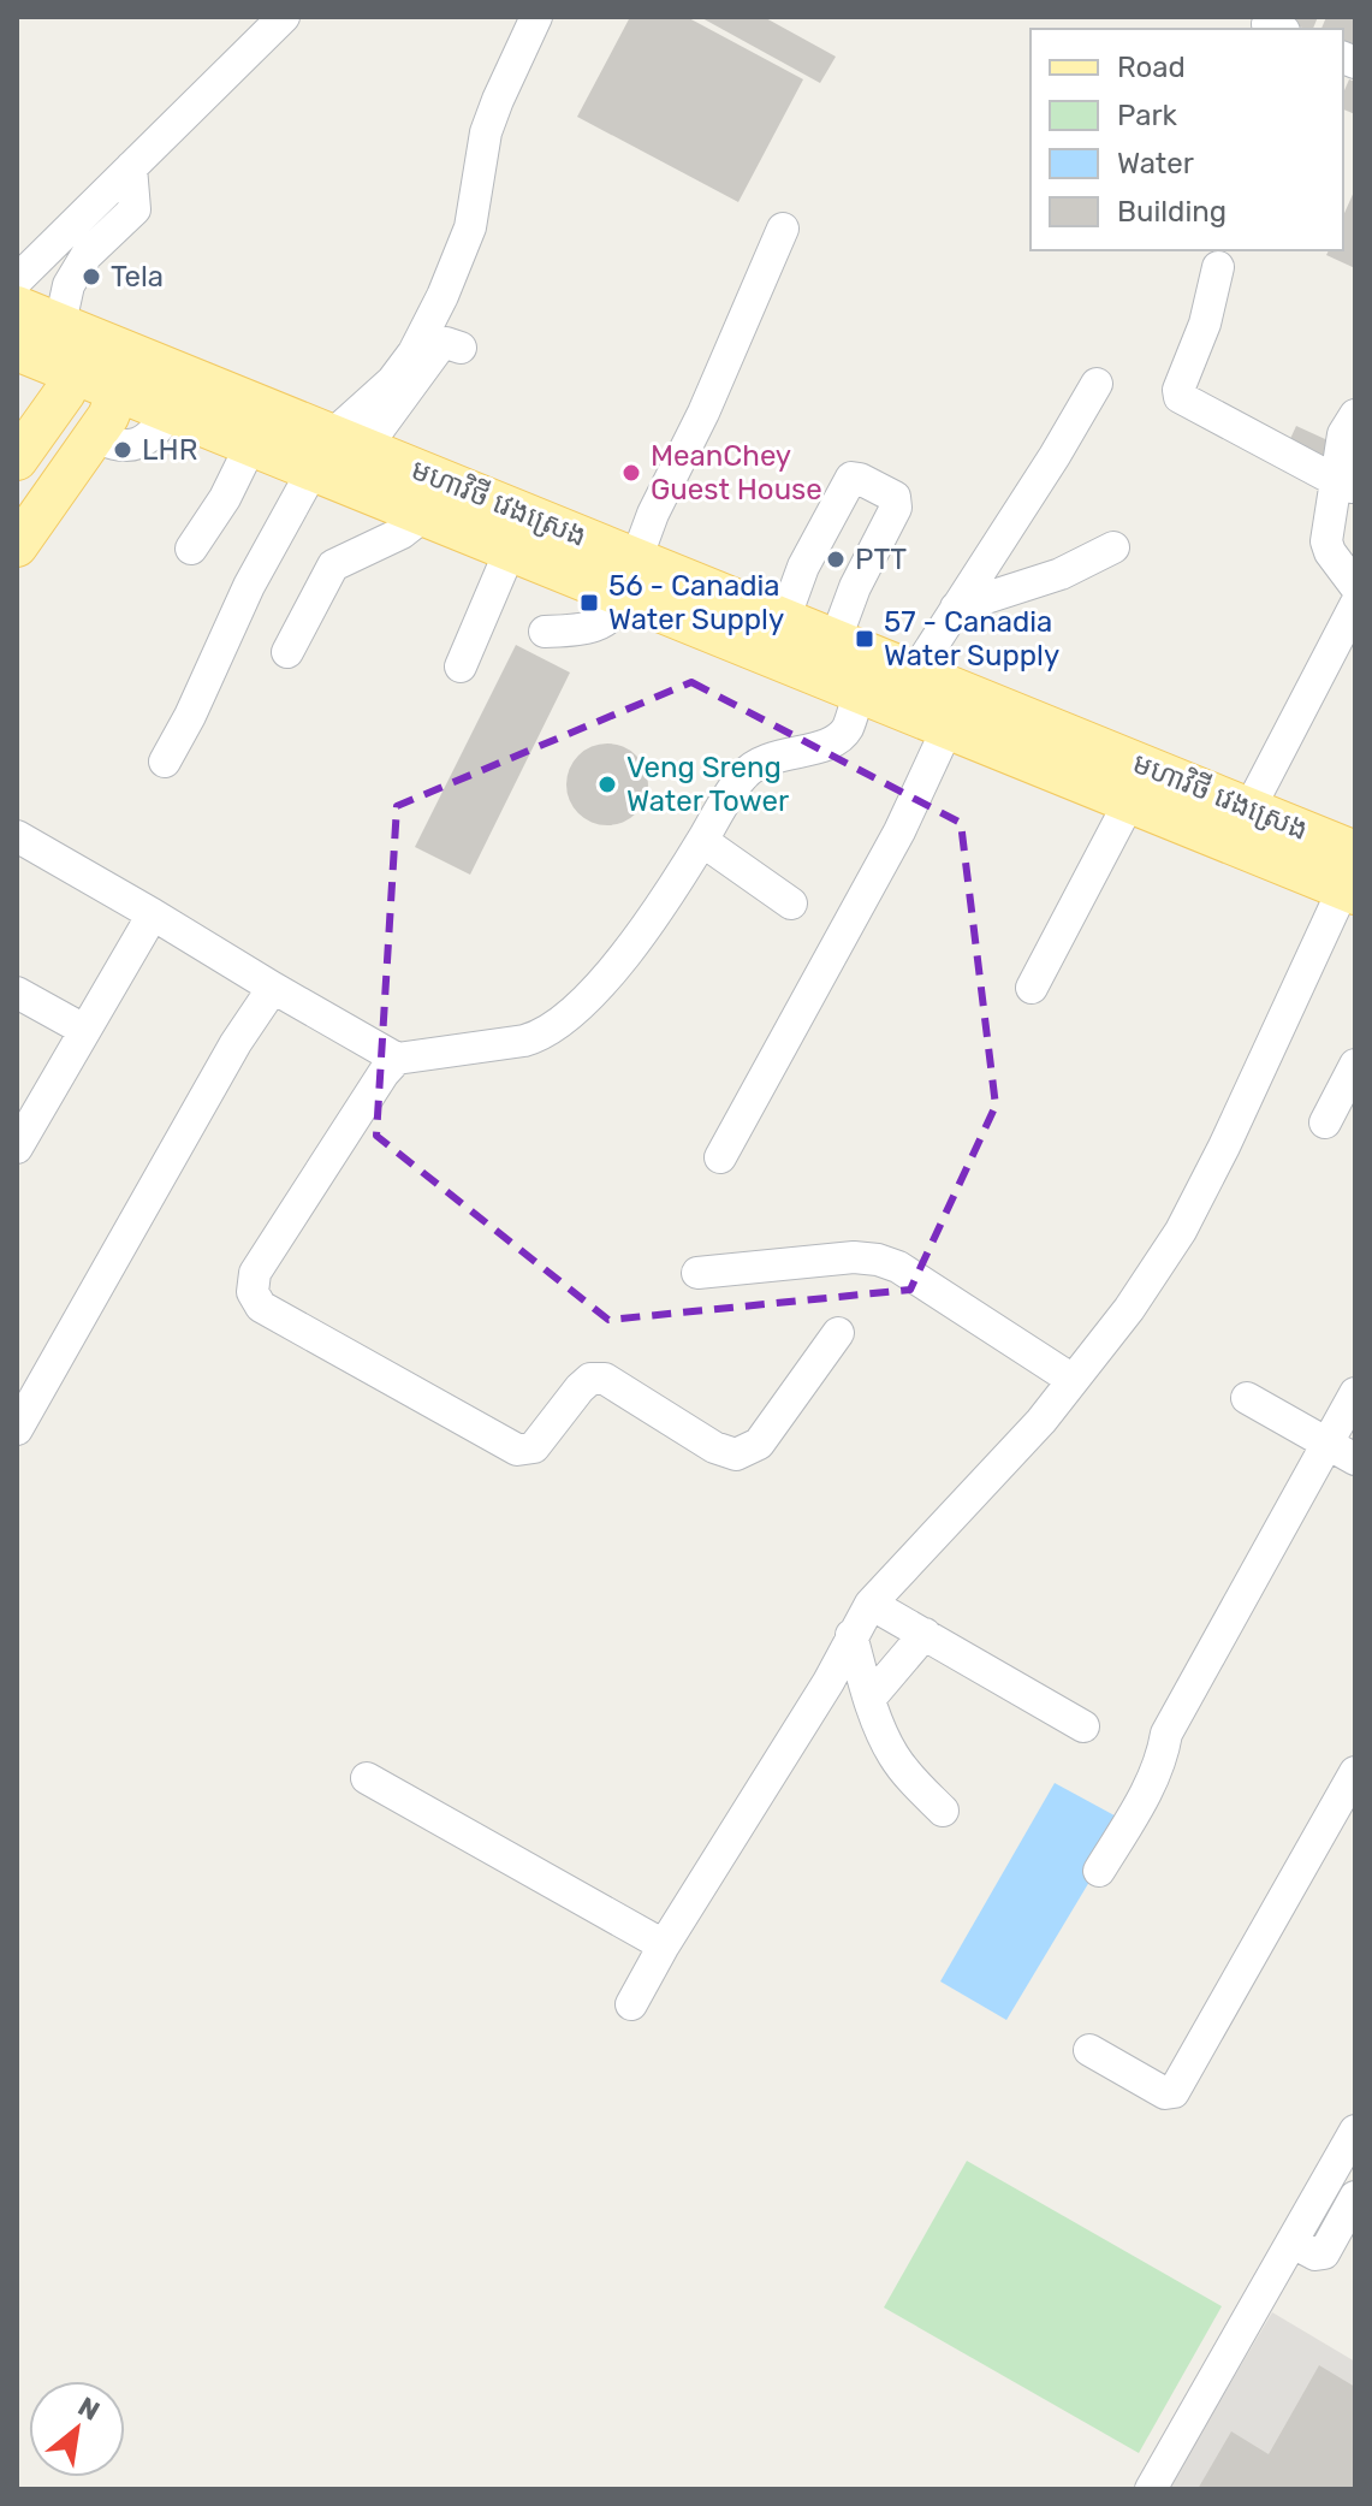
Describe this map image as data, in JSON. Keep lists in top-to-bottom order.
{
  "streets": {
    "main road": ["មហាវិថី វេងស្រេង"]
  },
  "places": {
    "other": [
      "Tela",
      "LHR",
      "MeanChey Guest House",
      "PTT",
      "Veng Sreng Water Tower"
    ],
    "transit": ["56 - Canadia Water Supply", "57 - Canadia Water Supply"]
  },
  "legend": [
    "Road",
    "Park",
    "Water",
    "Building"
  ],
  "north": "top right"
}
